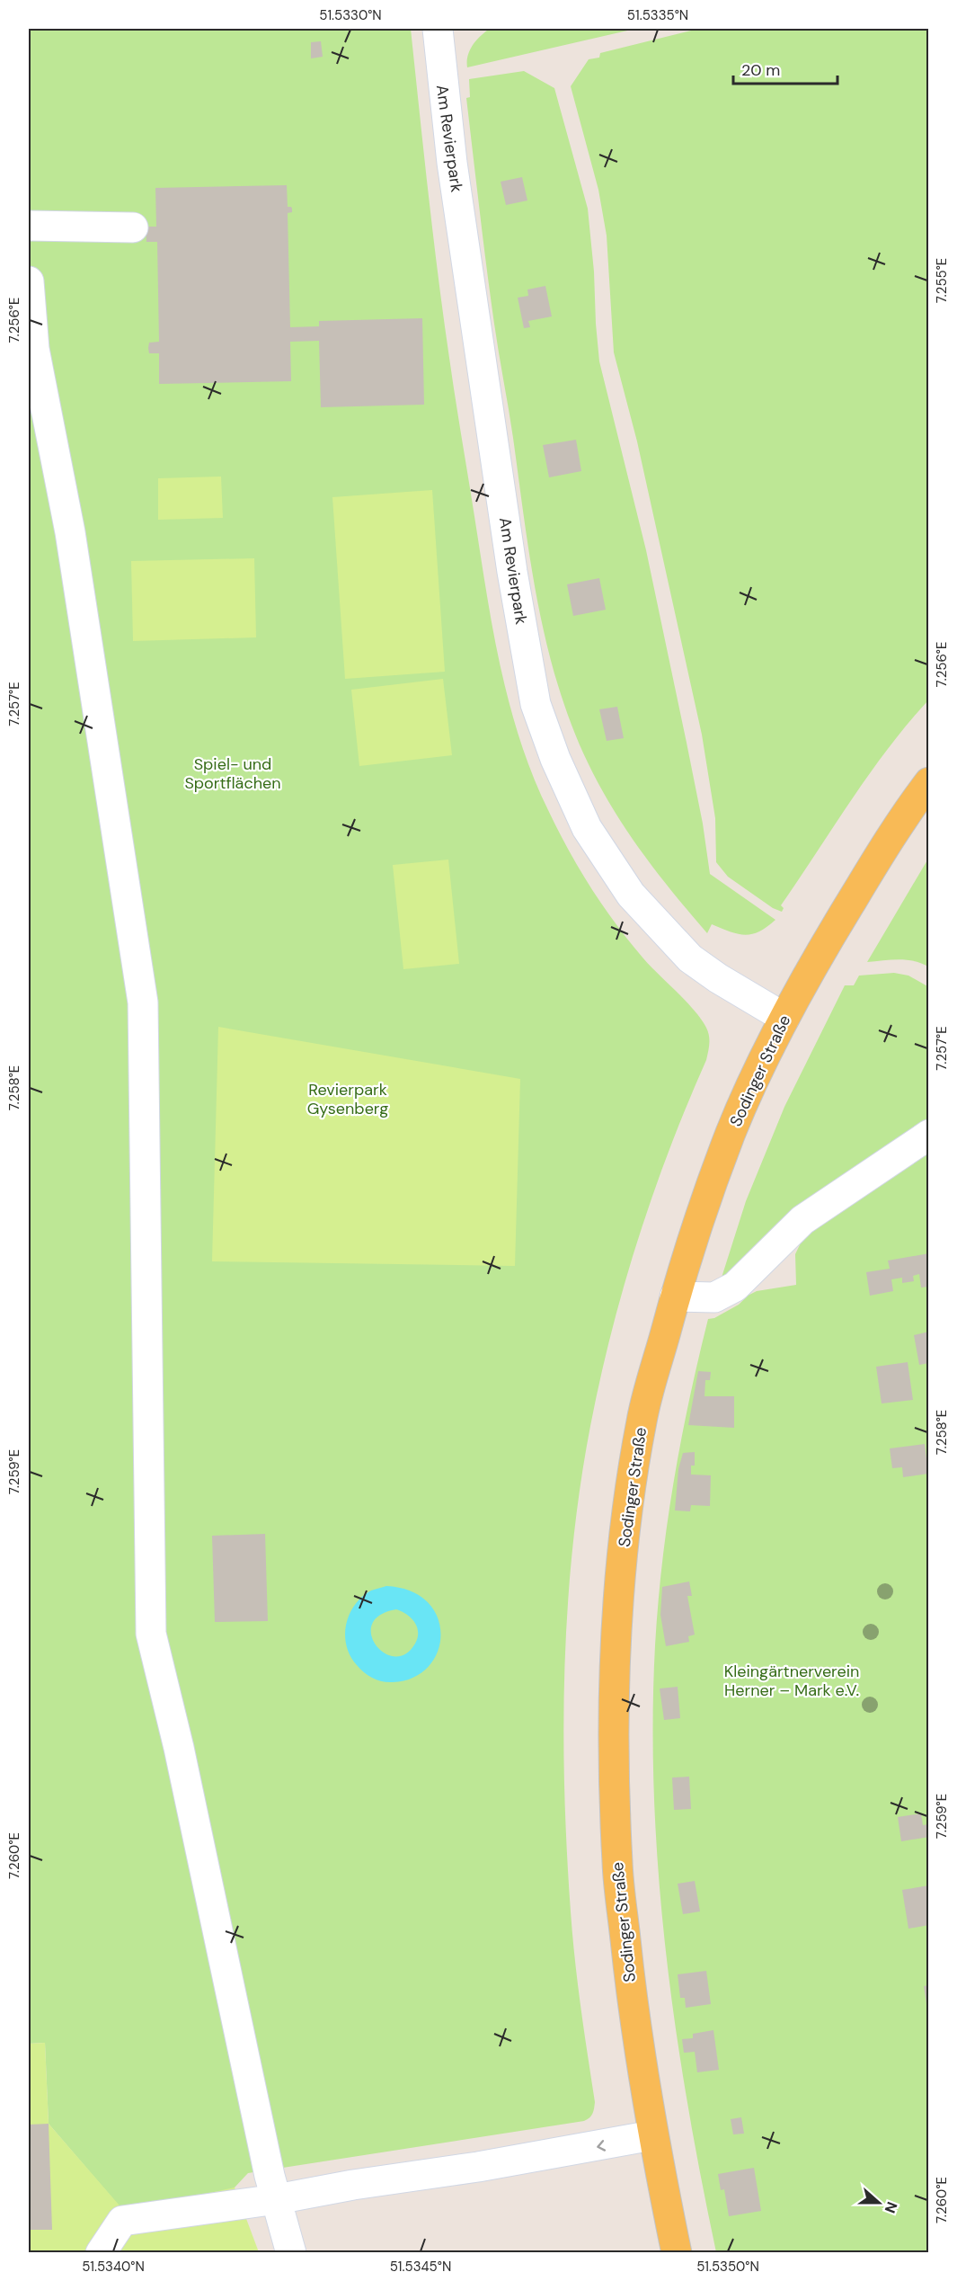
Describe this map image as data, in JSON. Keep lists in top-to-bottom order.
{
  "streets": {
    "main road": ["Sodinger Straße"],
    "street": ["Am Revierpark"]
  },
  "crossings": [
    ["Am Revierpark", "Sodinger Straße"]
  ],
  "parks": ["Spiel- und Sportflächen", "Revierpark Gysenberg", "Kleingärtnerverein Herner – Mark e.V."],
  "scale_bar": "20 m",
  "north": "right",
  "coordinates": [
    "51.5330°N",
    "51.5335°N",
    "7.255°E",
    "7.256°E",
    "7.257°E",
    "7.258°E",
    "7.259°E",
    "7.260°E",
    "51.5340°N",
    "51.5345°N",
    "51.5350°N"
  ]
}
